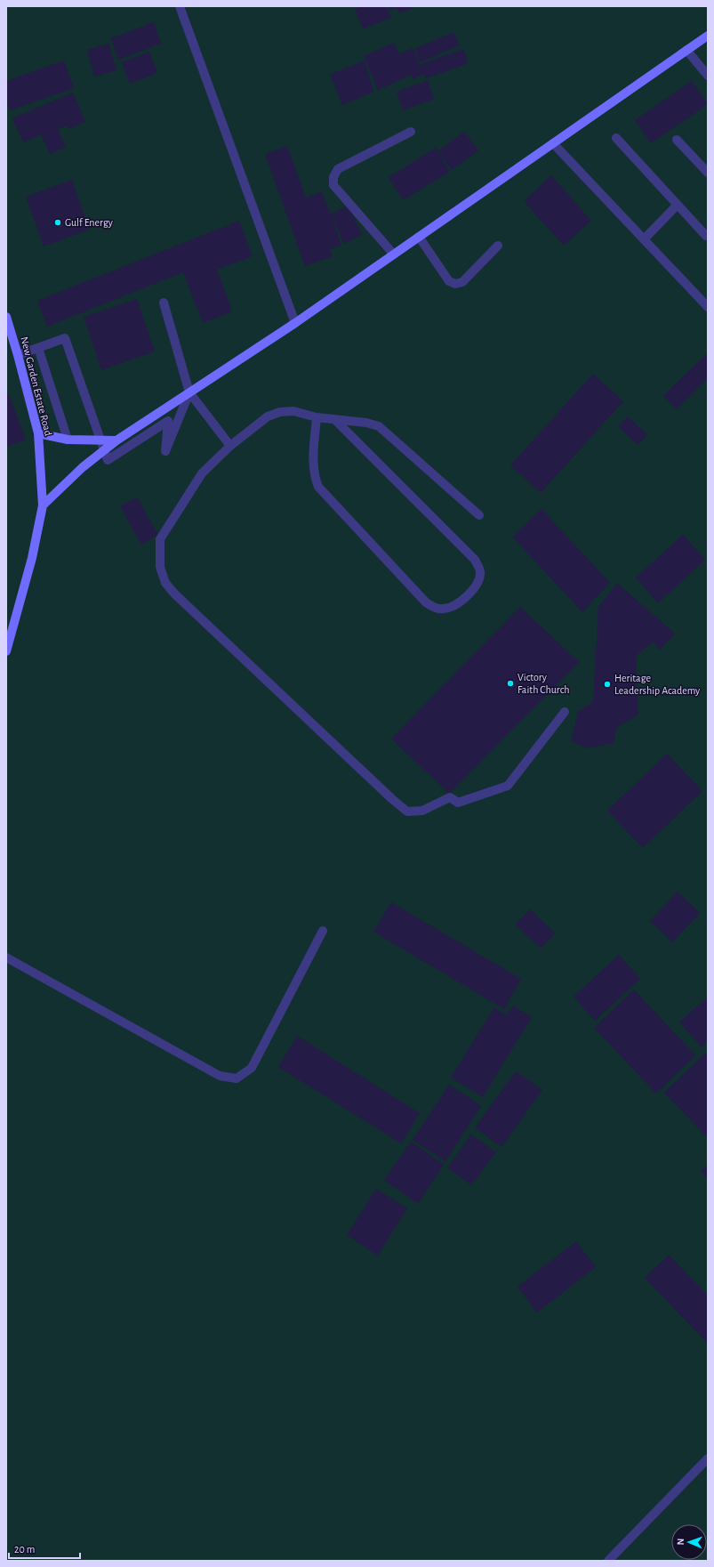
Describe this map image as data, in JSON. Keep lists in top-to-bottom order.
{
  "streets": {
    "street": ["New Garden Estate Road"]
  },
  "places": ["Gulf Energy", "Victory Faith Church", "Heritage Leadership Academy"],
  "scale_bar": "20 m",
  "north": "left"
}
